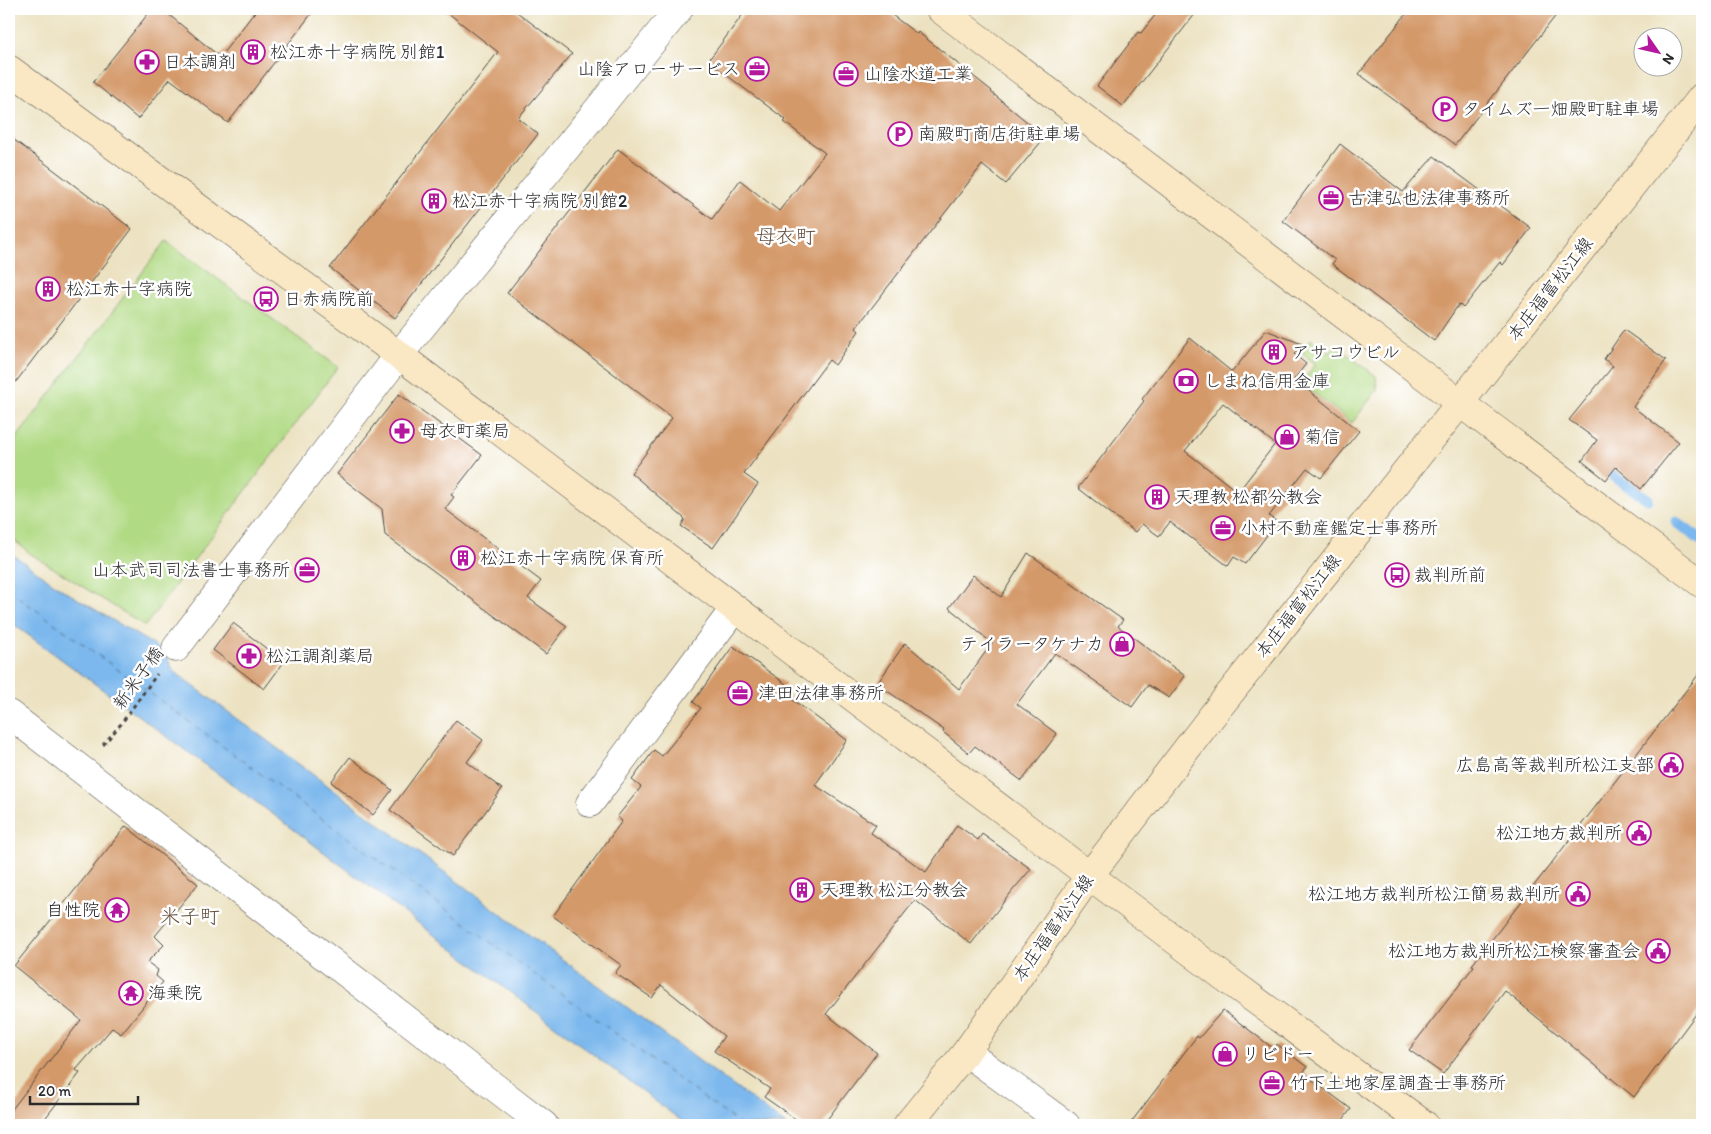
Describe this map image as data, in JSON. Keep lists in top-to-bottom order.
{
  "streets": {
    "street": ["本庄福富松江線"],
    "path": ["新米子橋"]
  },
  "districts": ["母衣町", "米子町"],
  "places": {
    "building": [
      "松江赤十字病院 別館1",
      "松江赤十字病院 別館2",
      "松江赤十字病院",
      "アサコウビル",
      "天理教 松都分教会",
      "松江赤十字病院 保育所",
      "天理教 松江分教会"
    ],
    "pharmacy": ["日本調剤", "母衣町薬局", "松江調剤薬局"],
    "office": [
      "山陰アローサービス",
      "山陰水道工業",
      "古津弘也法律事務所",
      "小村不動産鑑定士事務所",
      "山本武司司法書士事務所",
      "津田法律事務所",
      "竹下土地家屋調査士事務所"
    ],
    "parking": ["タイムズ一畑殿町駐車場", "南殿町商店街駐車場"],
    "bus stop": ["日赤病院前", "裁判所前"],
    "bank": ["しまね信用金庫"],
    "shop": ["菊信", "テイラータケナカ", "リビドー"],
    "public building": [
      "広島高等裁判所松江支部",
      "松江地方裁判所",
      "松江地方裁判所松江簡易裁判所",
      "松江地方裁判所松江検察審査会"
    ],
    "temple": ["自性院", "海乗院"]
  },
  "scale_bar": "20 m",
  "north": "bottom right"
}
